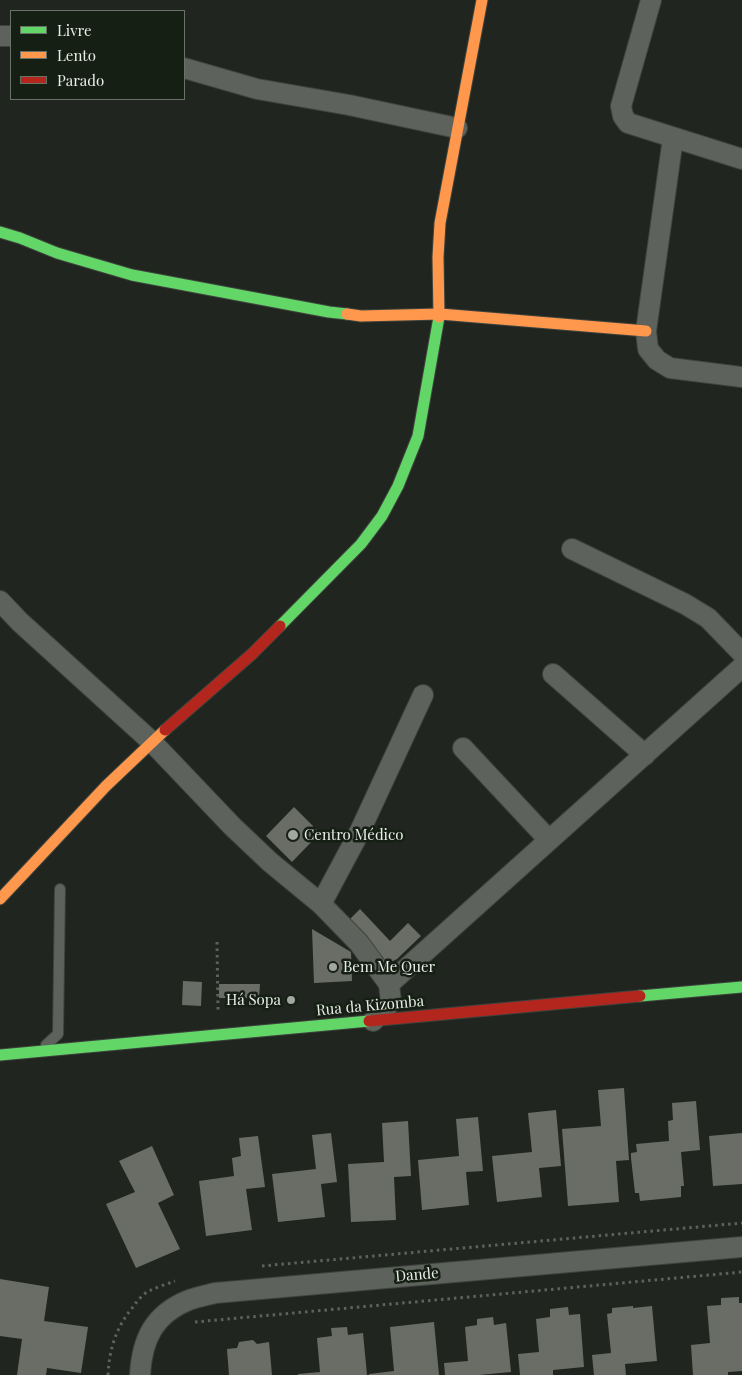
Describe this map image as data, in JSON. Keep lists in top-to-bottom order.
{
  "streets": {
    "street": ["Rua da Kizomba", "Dande"]
  },
  "places": ["Centro Médico", "Bem Me Quer", "Há Sopa"],
  "legend": ["Livre", "Lento", "Parado"]
}
